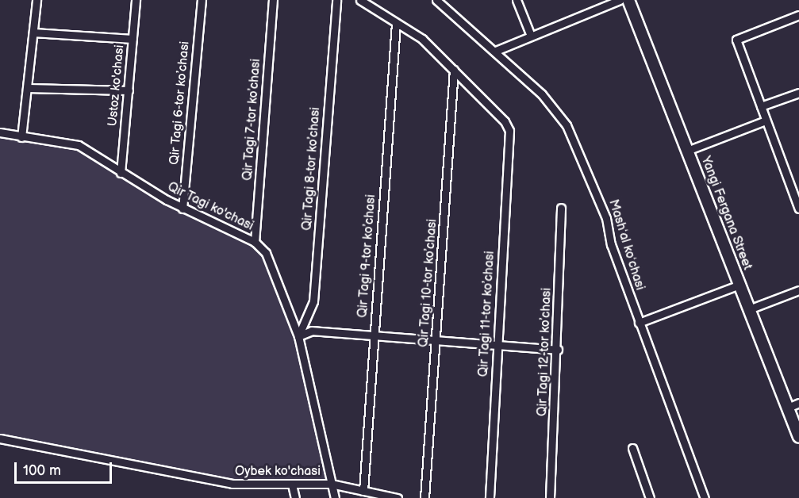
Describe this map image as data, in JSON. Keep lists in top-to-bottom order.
{
  "streets": {
    "main road": ["Yangi Fergana Street"],
    "street": [
      "Ustoz ko'chasi",
      "Qir Tagi 6-tor koʼchasi",
      "Qir Tagi 7-tor koʼchasi",
      "Qir Tagi 8-tor koʼchasi",
      "Qir Tagi ko'chasi",
      "Mashʻal koʻchasi",
      "Qir Tagi 9-tor koʼchasi",
      "Qir Tagi 10-tor koʼchasi",
      "Qir Tagi 11-tor koʼchasi",
      "Qir Tagi 12-tor koʼchasi",
      "Oybek ko'chasi"
    ]
  },
  "crossings": [
    ["Ustoz ko'chasi", "Qir Tagi ko'chasi"],
    ["Qir Tagi 6-tor koʼchasi", "Qir Tagi ko'chasi"],
    ["Qir Tagi 7-tor koʼchasi", "Qir Tagi ko'chasi"],
    ["Qir Tagi 8-tor koʼchasi", "Qir Tagi ko'chasi"],
    ["Qir Tagi ko'chasi", "Oybek ko'chasi"],
    ["Qir Tagi 9-tor koʼchasi", "Oybek ko'chasi"],
    ["Qir Tagi 10-tor koʼchasi", "Qir Tagi 11-tor koʼchasi"]
  ],
  "scale_bar": "100 m"
}
